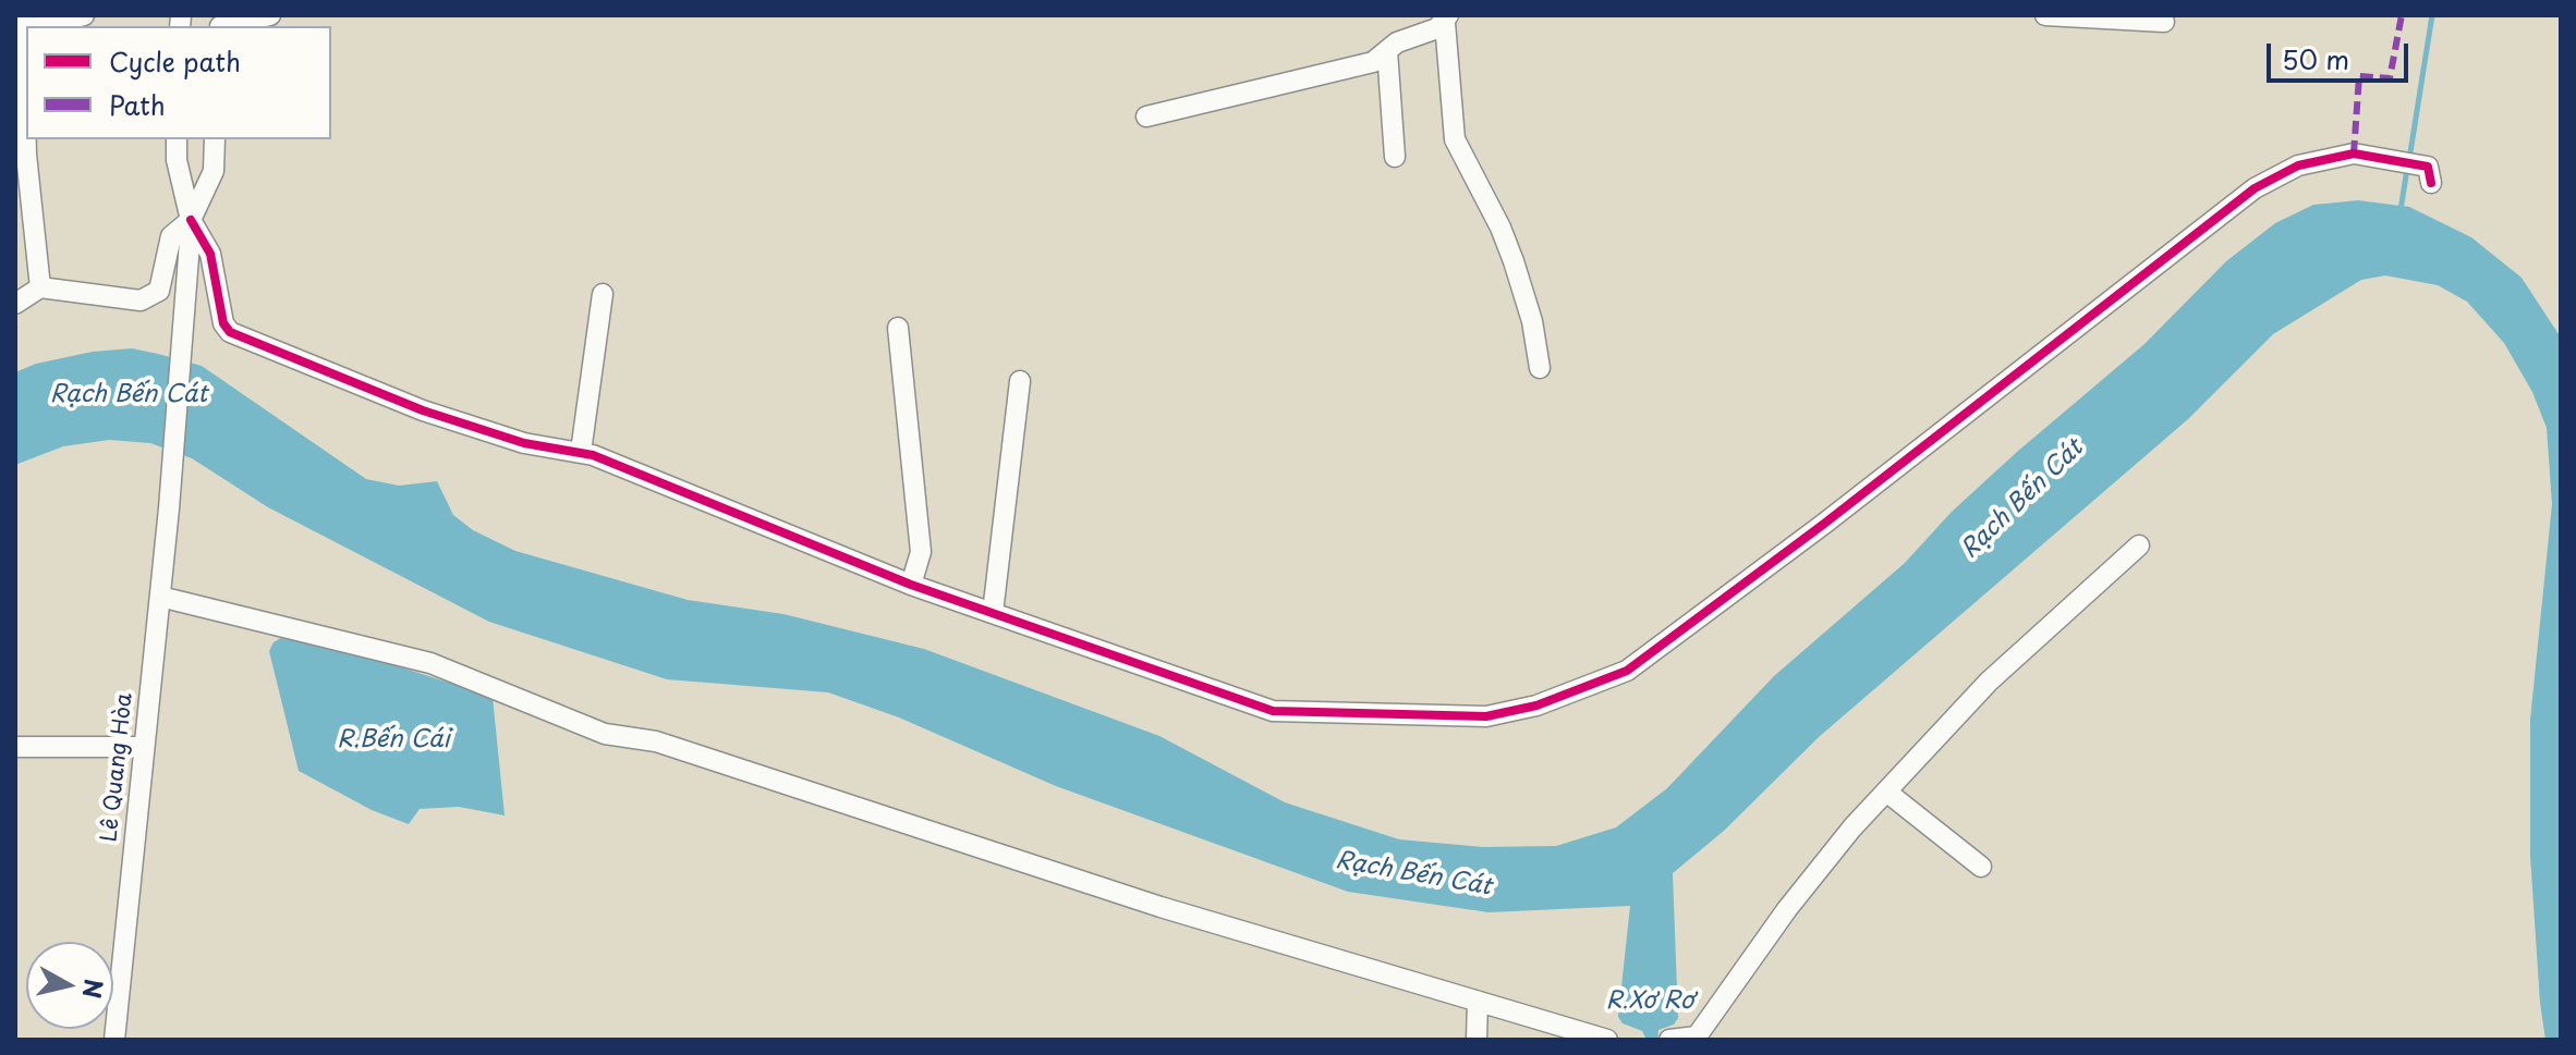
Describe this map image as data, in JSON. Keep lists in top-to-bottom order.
{
  "streets": {
    "street": ["Lê Quang Hòa"]
  },
  "water": ["Rạch Bến Cát", "R.Bến Cái", "R.Xơ Rơ"],
  "legend": ["Cycle path", "Path"],
  "scale_bar": "50 m",
  "north": "right"
}
